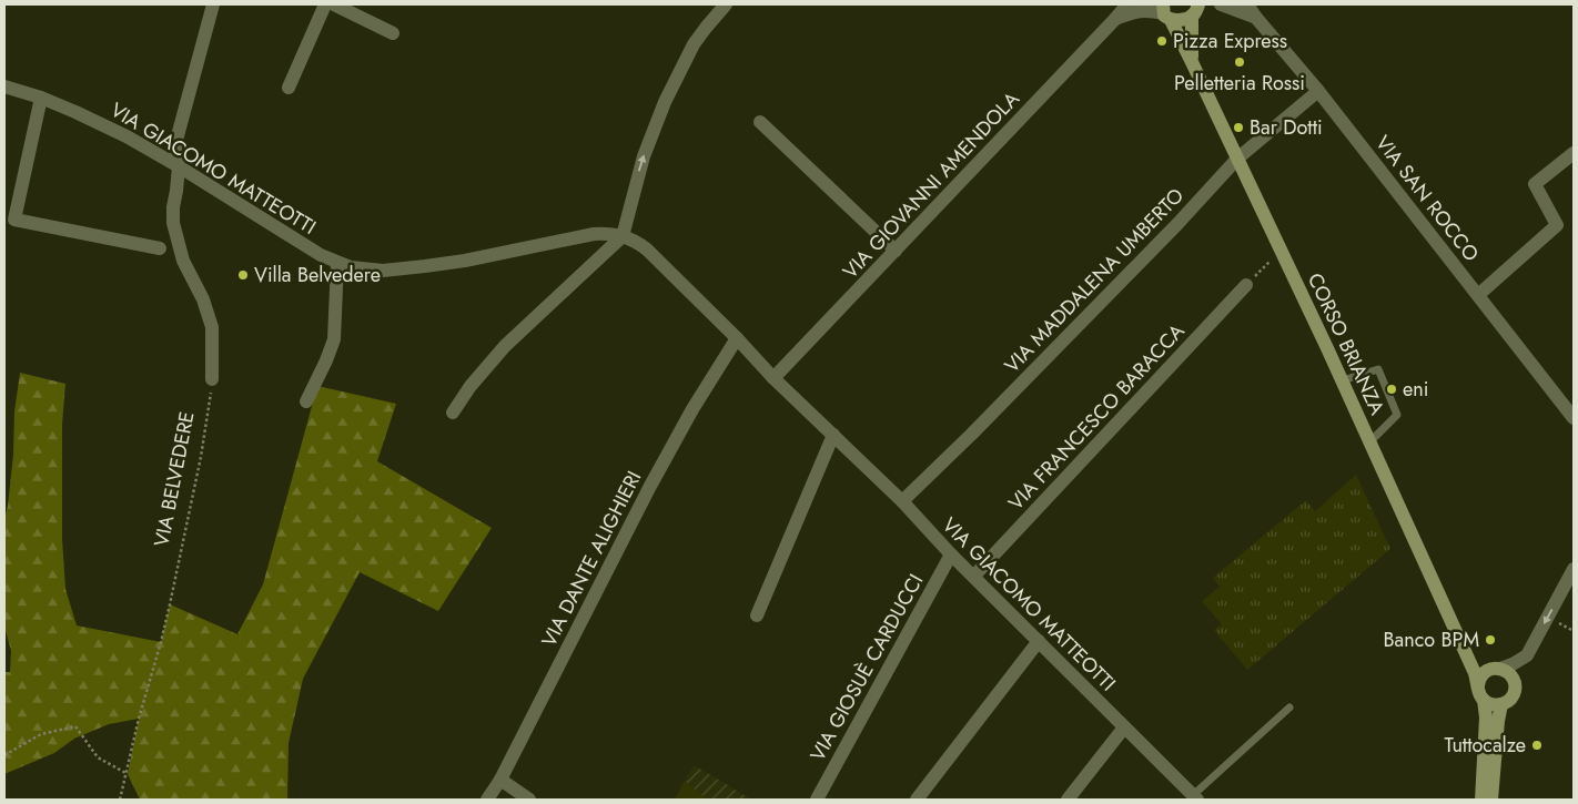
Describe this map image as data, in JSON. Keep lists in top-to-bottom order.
{
  "streets": {
    "main road": ["CORSO BRIANZA"],
    "street": [
      "VIA GIACOMO MATTEOTTI",
      "VIA GIOVANNI AMENDOLA",
      "VIA SAN ROCCO",
      "VIA MADDALENA UMBERTO",
      "VIA FRANCESCO BARACCA",
      "VIA DANTE ALIGHIERI",
      "VIA GIOSUÈ CARDUCCI"
    ],
    "path": ["VIA BELVEDERE"]
  },
  "crossings": [
    ["VIA GIACOMO MATTEOTTI", "VIA GIOVANNI AMENDOLA"],
    ["VIA GIACOMO MATTEOTTI", "VIA MADDALENA UMBERTO"],
    ["VIA GIACOMO MATTEOTTI", "VIA FRANCESCO BARACCA"],
    ["VIA GIACOMO MATTEOTTI", "VIA DANTE ALIGHIERI"],
    ["VIA GIACOMO MATTEOTTI", "VIA GIOSUÈ CARDUCCI"],
    ["VIA GIOVANNI AMENDOLA", "CORSO BRIANZA"],
    ["VIA SAN ROCCO", "VIA MADDALENA UMBERTO"],
    ["VIA MADDALENA UMBERTO", "CORSO BRIANZA"]
  ],
  "places": [
    "Pizza Express",
    "Pelletteria Rossi",
    "Bar Dotti",
    "Villa Belvedere",
    "eni",
    "Banco BPM",
    "Tuttocalze"
  ]
}
